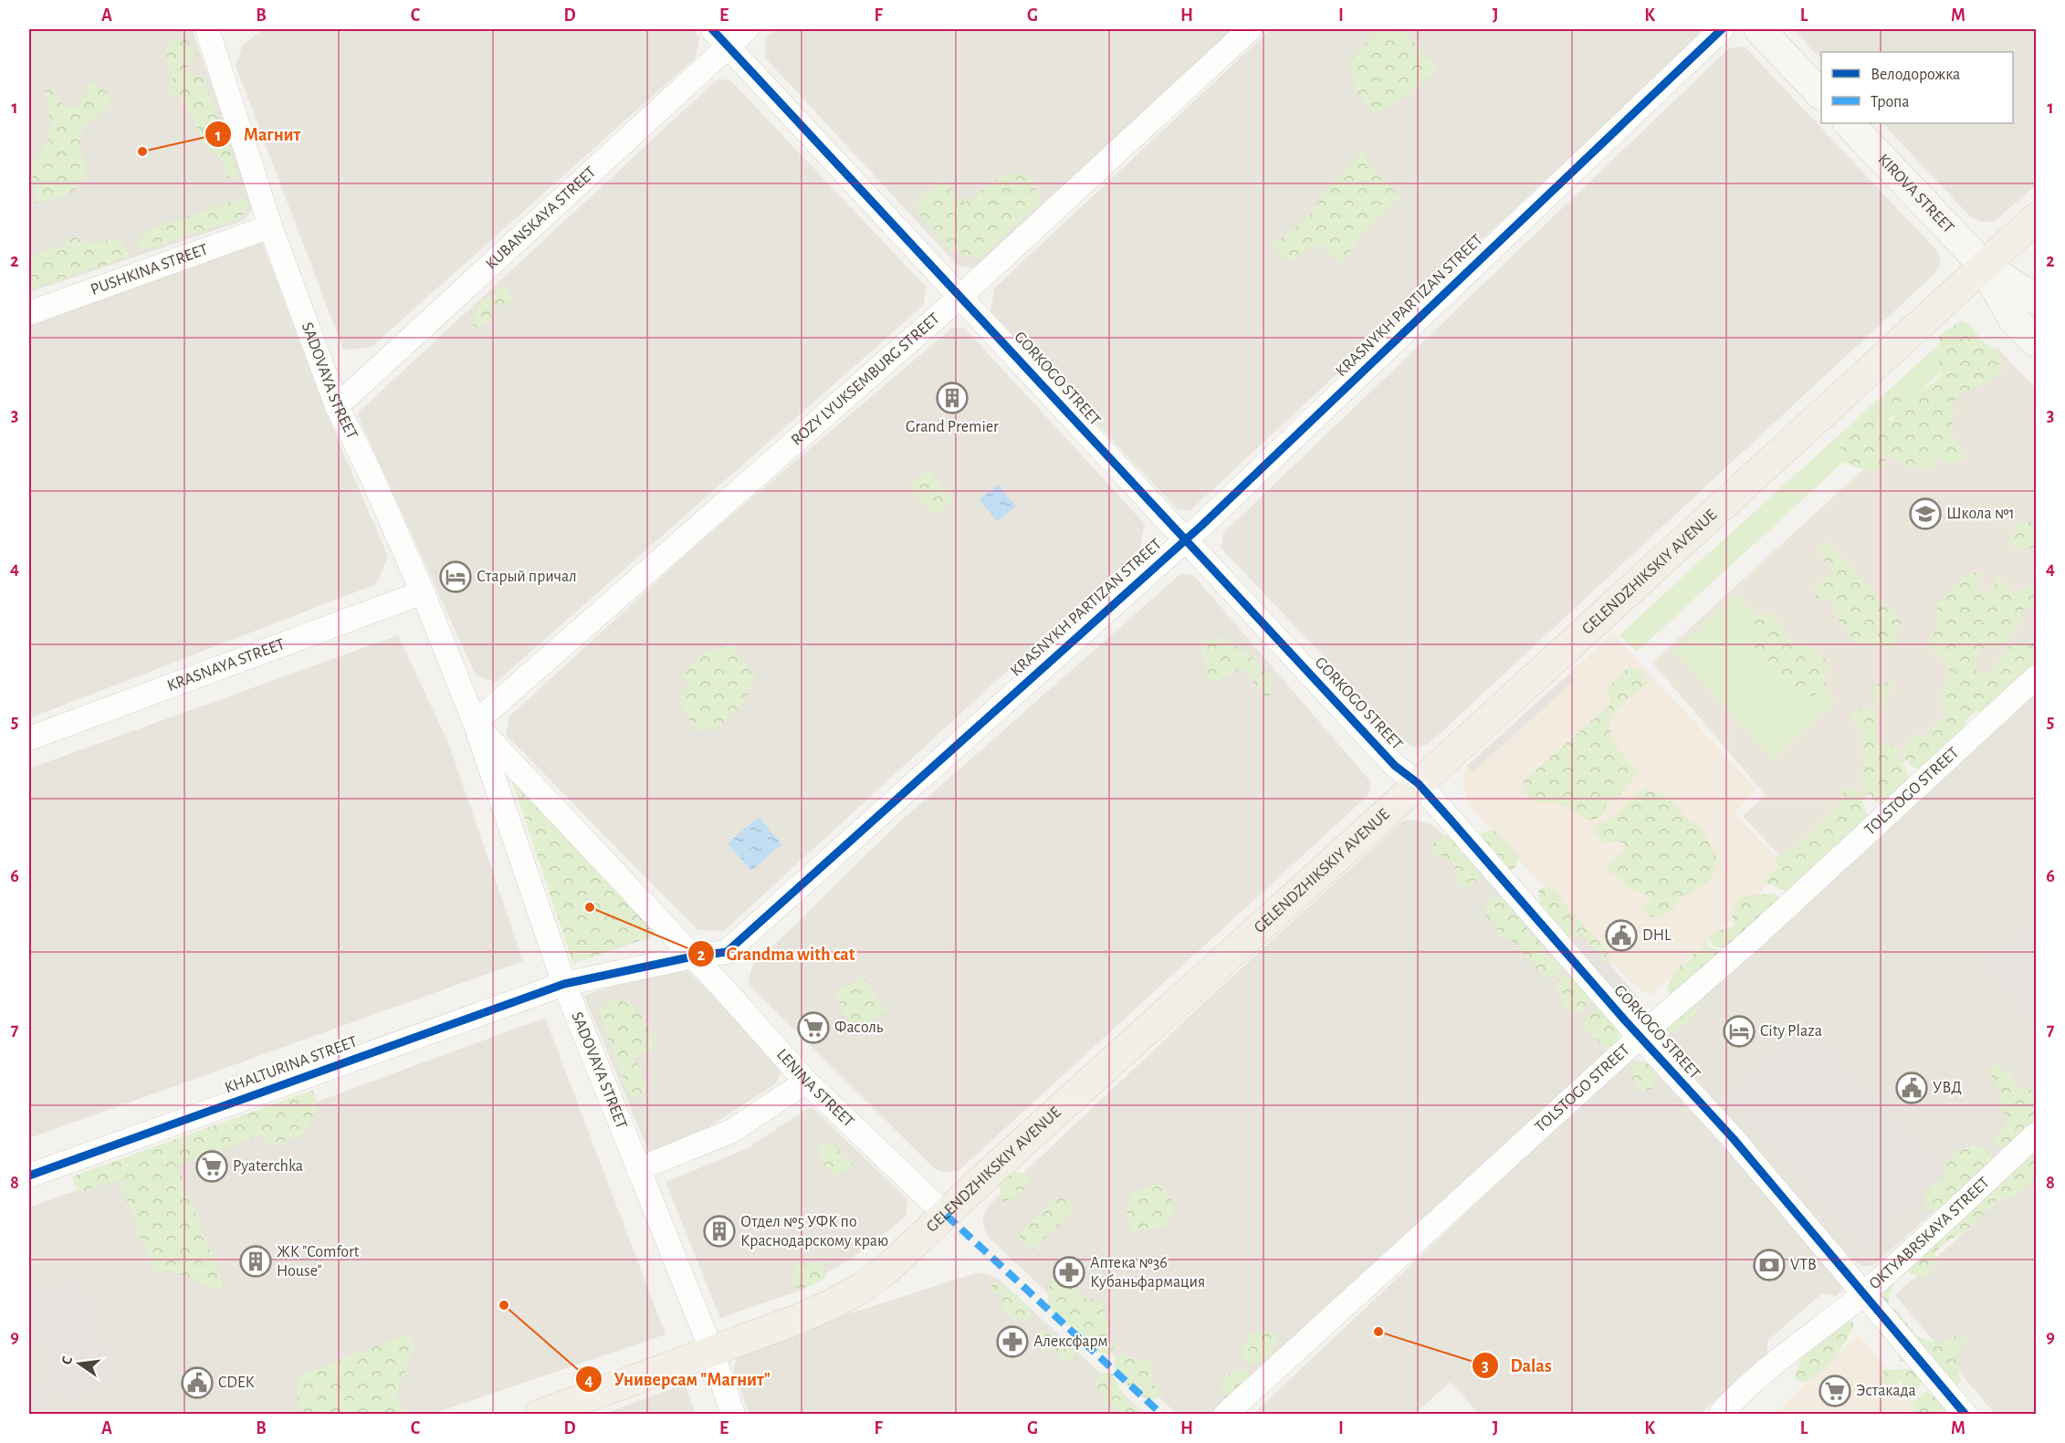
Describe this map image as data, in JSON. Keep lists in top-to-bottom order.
{
  "streets": {
    "main road": ["KIROVA STREET", "GELENDZHIKSKIY AVENUE"],
    "street": [
      "KUBANSKAYA STREET",
      "PUSHKINA STREET",
      "KRASNYKH PARTIZAN STREET",
      "GORKOGO STREET",
      "ROZY LYUKSEMBURG STREET",
      "SADOVAYA STREET",
      "KRASNAYA STREET",
      "TOLSTOGO STREET",
      "KHALTURINA STREET",
      "LENINA STREET",
      "OKTYABRSKAYA STREET"
    ]
  },
  "crossings": [
    ["KIROVA STREET", "GELENDZHIKSKIY AVENUE"],
    ["KUBANSKAYA STREET", "GORKOGO STREET"],
    ["KUBANSKAYA STREET", "SADOVAYA STREET"],
    ["PUSHKINA STREET", "SADOVAYA STREET"],
    ["KRASNYKH PARTIZAN STREET", "GORKOGO STREET"],
    ["KRASNYKH PARTIZAN STREET", "SADOVAYA STREET"],
    ["KRASNYKH PARTIZAN STREET", "KHALTURINA STREET"],
    ["KRASNYKH PARTIZAN STREET", "LENINA STREET"],
    ["GORKOGO STREET", "ROZY LYUKSEMBURG STREET"],
    ["GORKOGO STREET", "GELENDZHIKSKIY AVENUE"],
    ["GORKOGO STREET", "TOLSTOGO STREET"],
    ["GORKOGO STREET", "OKTYABRSKAYA STREET"],
    ["ROZY LYUKSEMBURG STREET", "SADOVAYA STREET"],
    ["SADOVAYA STREET", "GELENDZHIKSKIY AVENUE"],
    ["SADOVAYA STREET", "KRASNAYA STREET"],
    ["SADOVAYA STREET", "KHALTURINA STREET"],
    ["SADOVAYA STREET", "LENINA STREET"],
    ["GELENDZHIKSKIY AVENUE", "LENINA STREET"]
  ],
  "places": {
    "other": [
      "Магнит",
      "Grandma with cat",
      "Универсам \"Магнит\"",
      "Dalas"
    ],
    "building": ["Grand Premier", "Отдел №5 УФК по Краснодарскому краю", "ЖК \"Comfort House\""],
    "school or university": ["Школа №1"],
    "hotel": ["Старый причал", "City Plaza"],
    "public building": ["DHL", "УВД", "CDEK"],
    "supermarket": ["Фасоль", "Pyaterchka", "Эстакада"],
    "bank": ["VTB"],
    "pharmacy": ["Аптека №36 Кубаньфармация", "Алексфарм"]
  },
  "legend": ["Велодорожка", "Тропа"],
  "north": "left",
  "grid": {
    "columns": [
      "A",
      "B",
      "C",
      "D",
      "E",
      "F",
      "G",
      "H",
      "I",
      "J",
      "K",
      "L",
      "M"
    ],
    "rows": [
      "1",
      "2",
      "3",
      "4",
      "5",
      "6",
      "7",
      "8",
      "9"
    ]
  }
}
